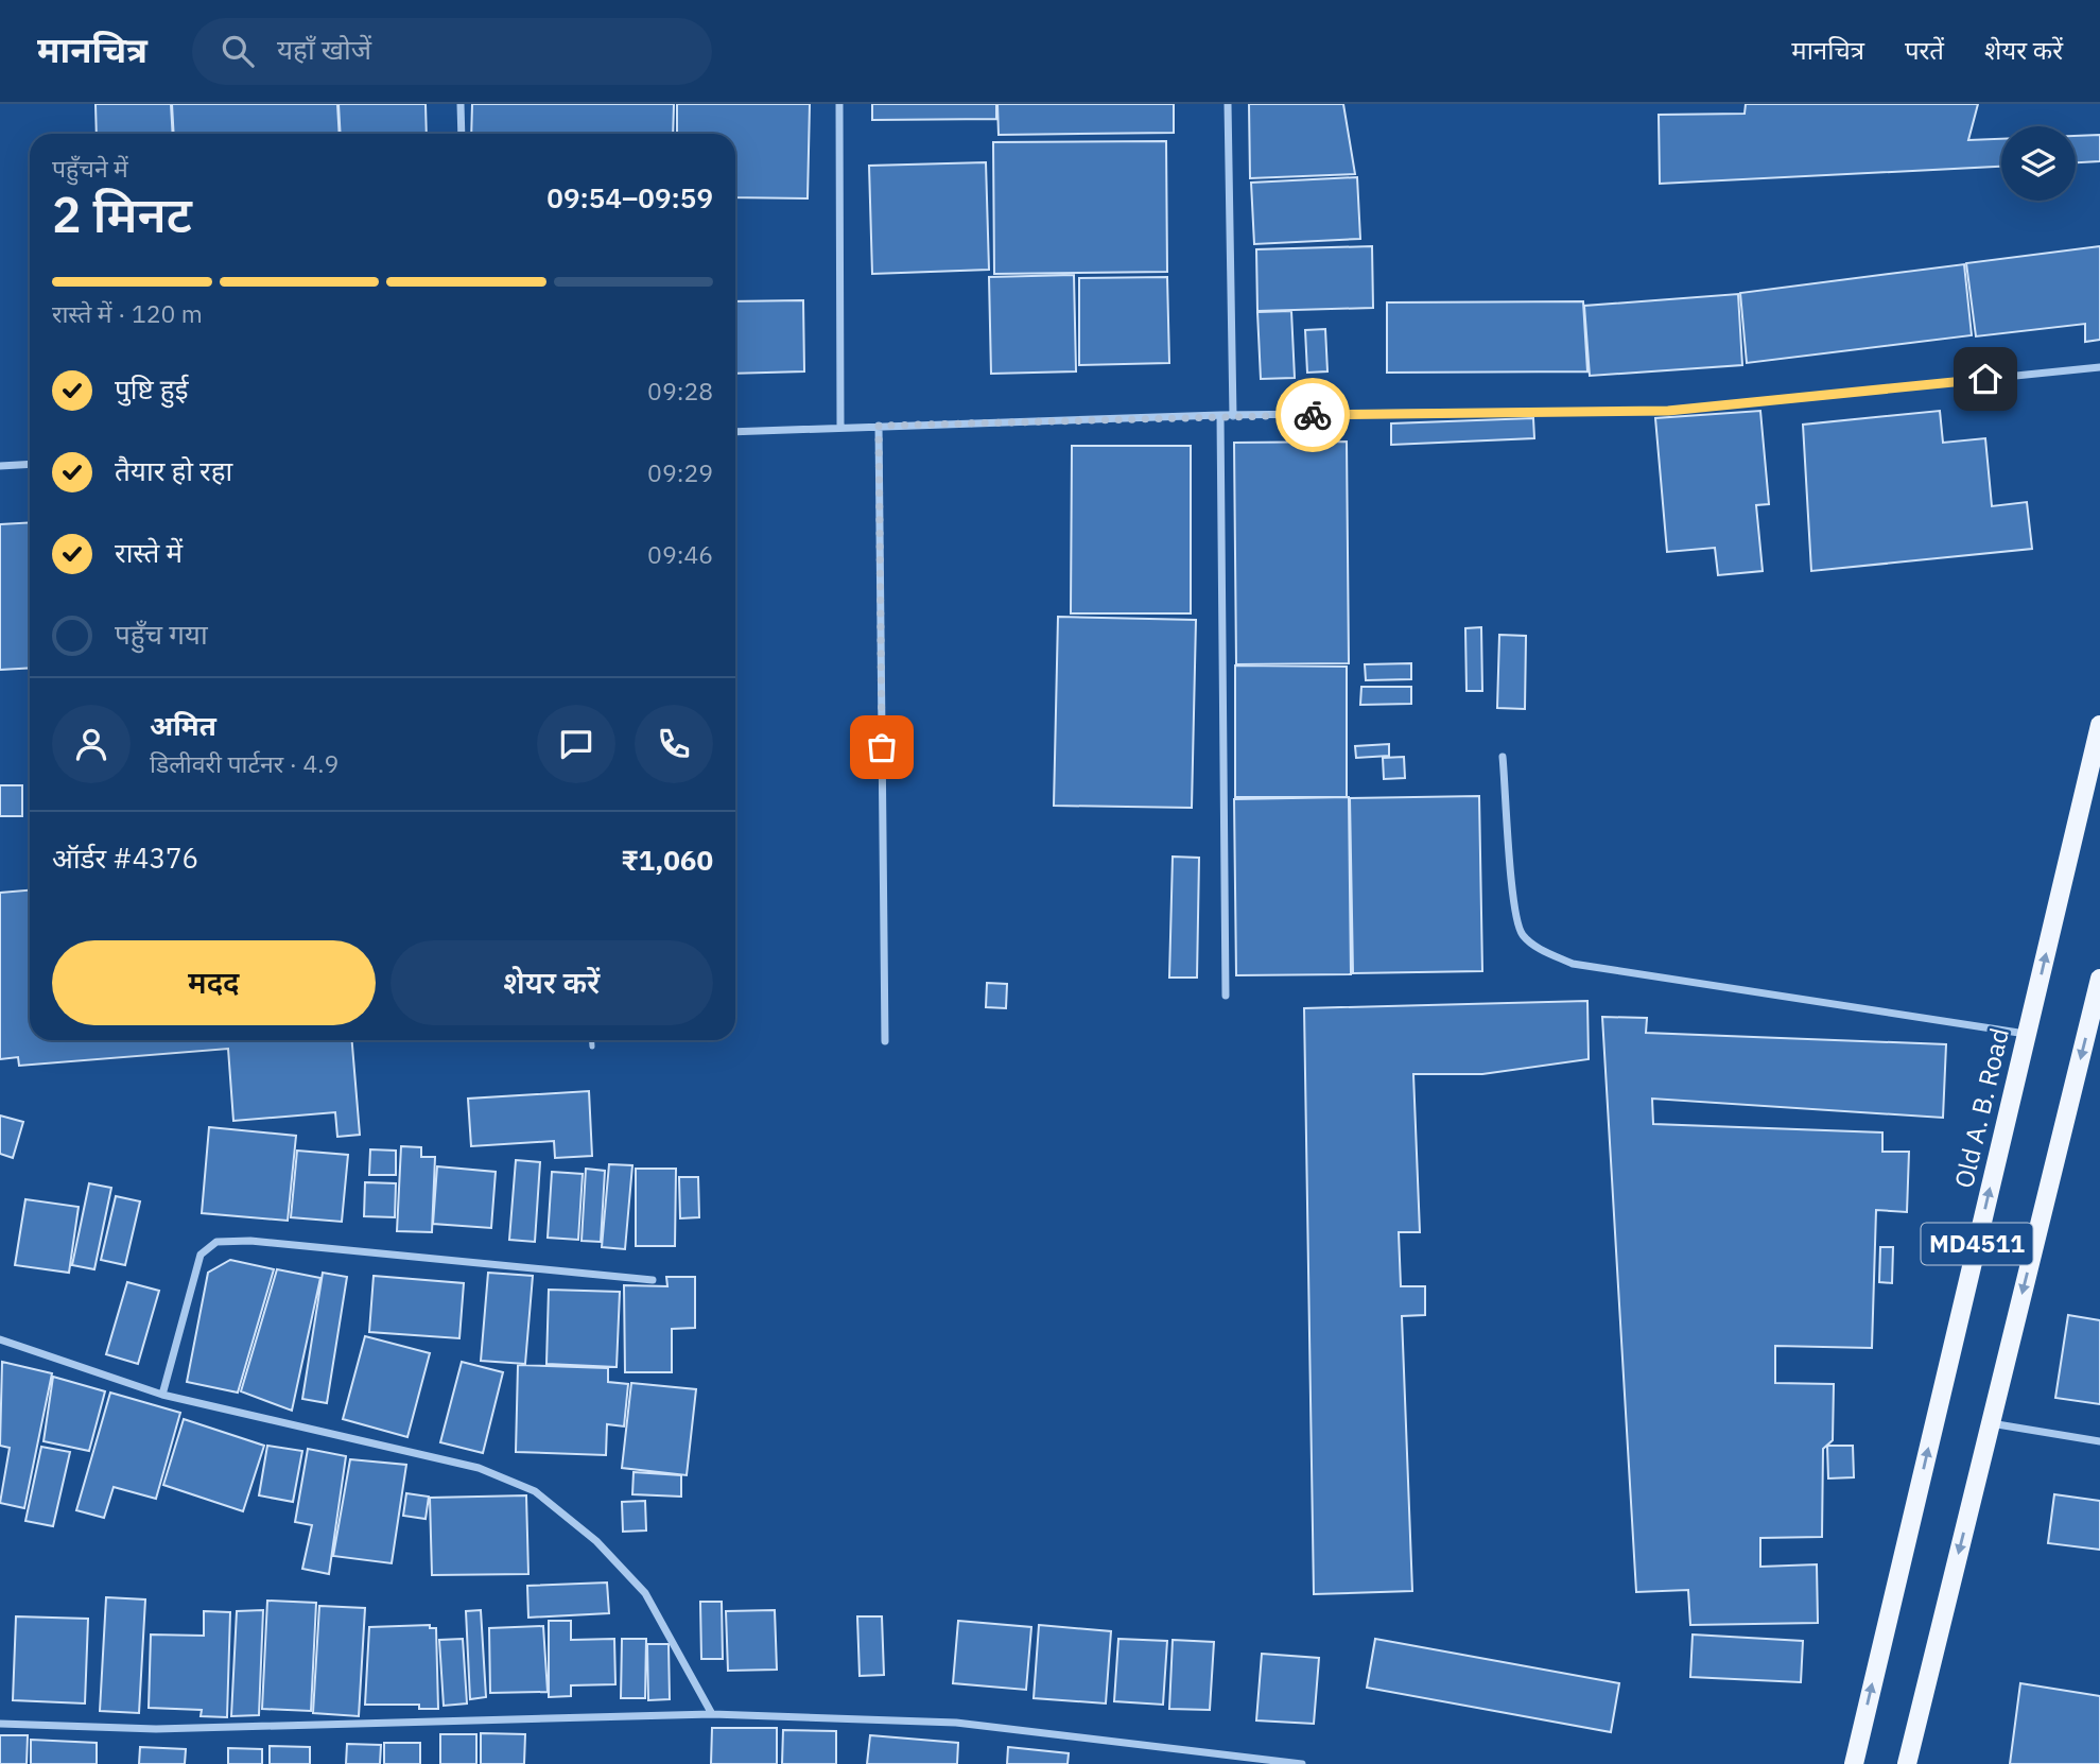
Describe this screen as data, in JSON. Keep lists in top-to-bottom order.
{
  "streets": {
    "main road": ["Old A. B. Road", "MD4511"]
  },
  "page": {
    "header": "मानचित्र",
    "search": "यहाँ खोजें",
    "nav": ["मानचित्र", "परतें", "शेयर करें"],
    "heading": ["2 मिनट", "पहुँचने में", "09:54–09:59"],
    "panel": [
      "अमित",
      "डिलीवरी पार्टनर · 4.9",
      "ऑर्डर #4376",
      "₹1,060"
    ],
    "bar": "रास्ते में · 120 m",
    "list": [
      ["पुष्टि हुई", "09:28"],
      ["तैयार हो रहा", "09:29"],
      ["रास्ते में", "09:46"],
      "पहुँच गया"
    ],
    "buttons": ["मदद", "शेयर करें"]
  }
}
